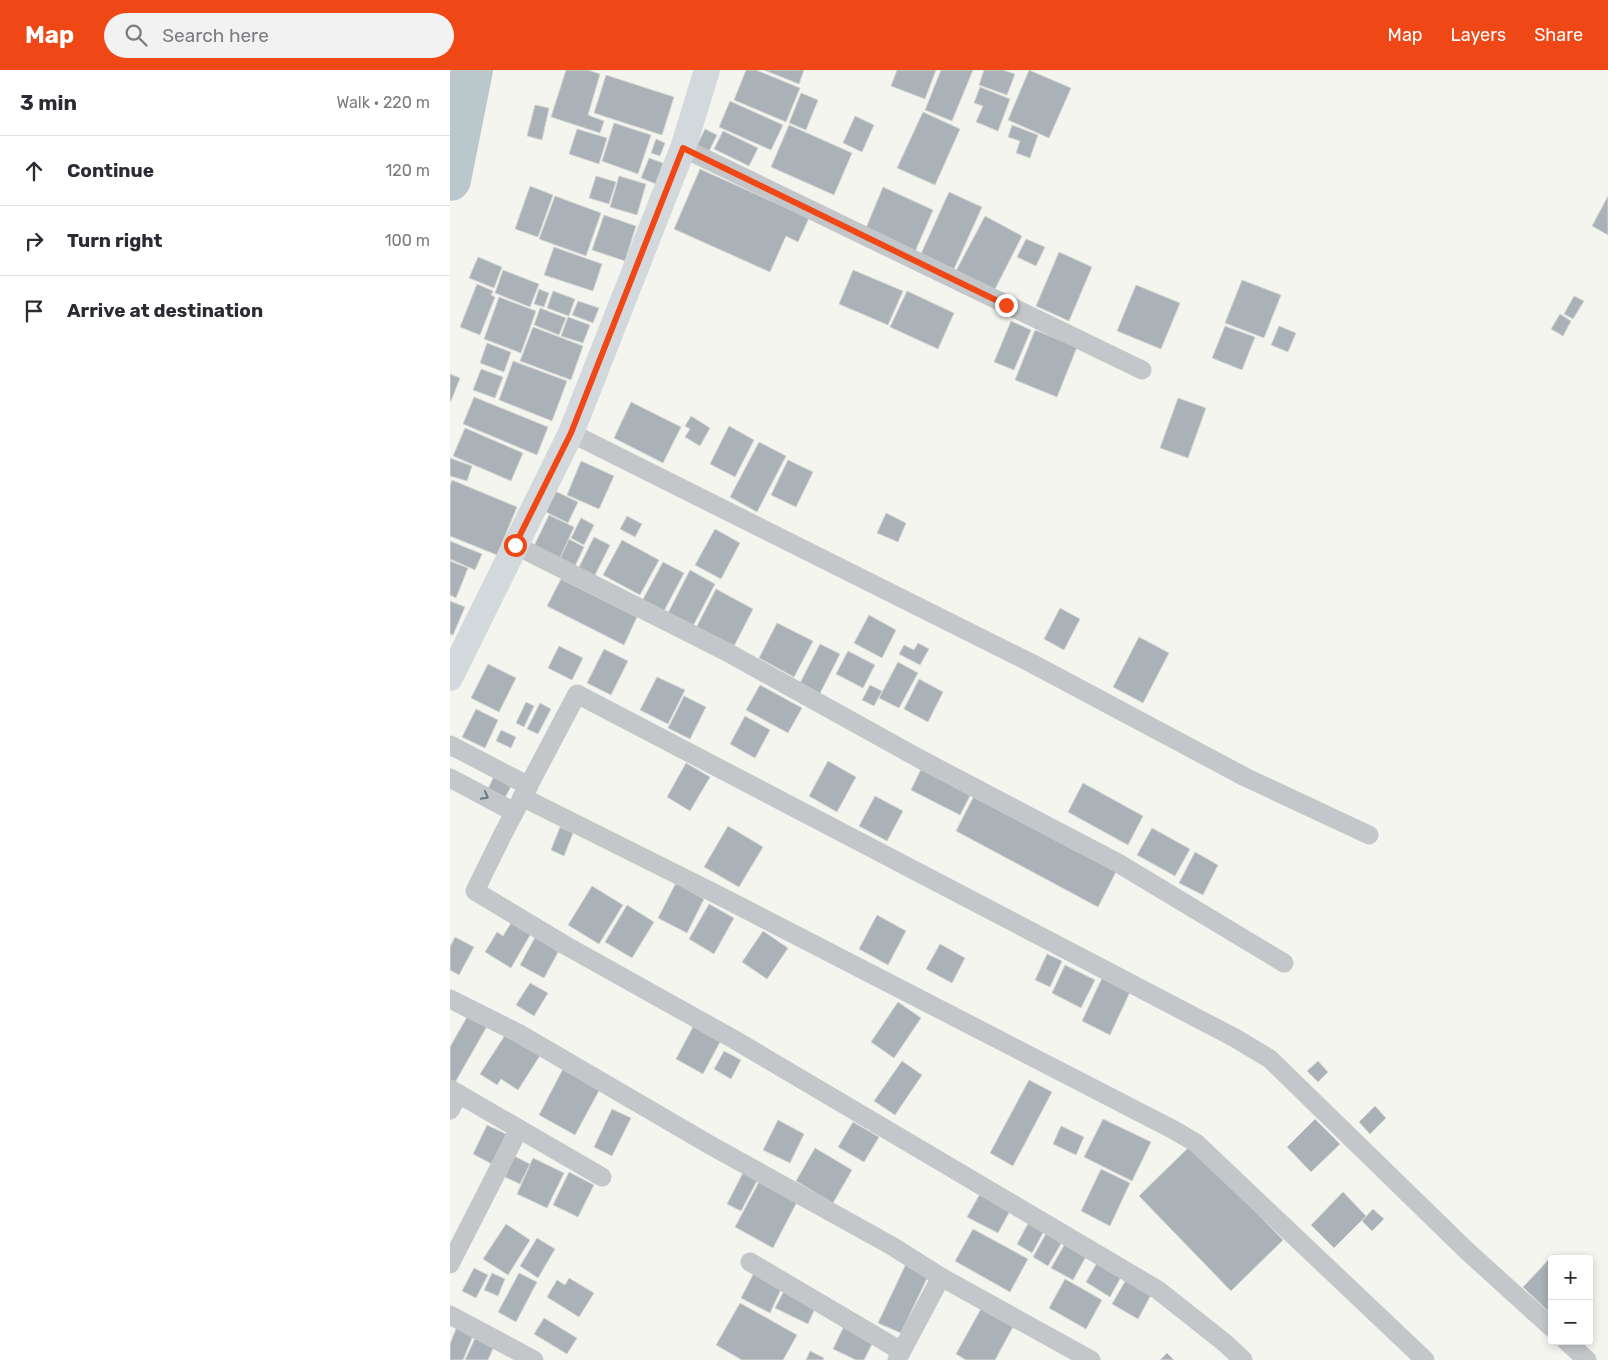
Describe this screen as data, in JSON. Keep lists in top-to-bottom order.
{
  "page": {
    "header": "Map",
    "search": "Search here",
    "nav": ["Map", "Layers", "Share"],
    "heading": ["3 min", "Walk · 220 m"],
    "list": [
      ["Continue", "120 m"],
      ["Turn right", "100 m"],
      "Arrive at destination"
    ],
    "map_buttons": ["+", "−"]
  }
}
